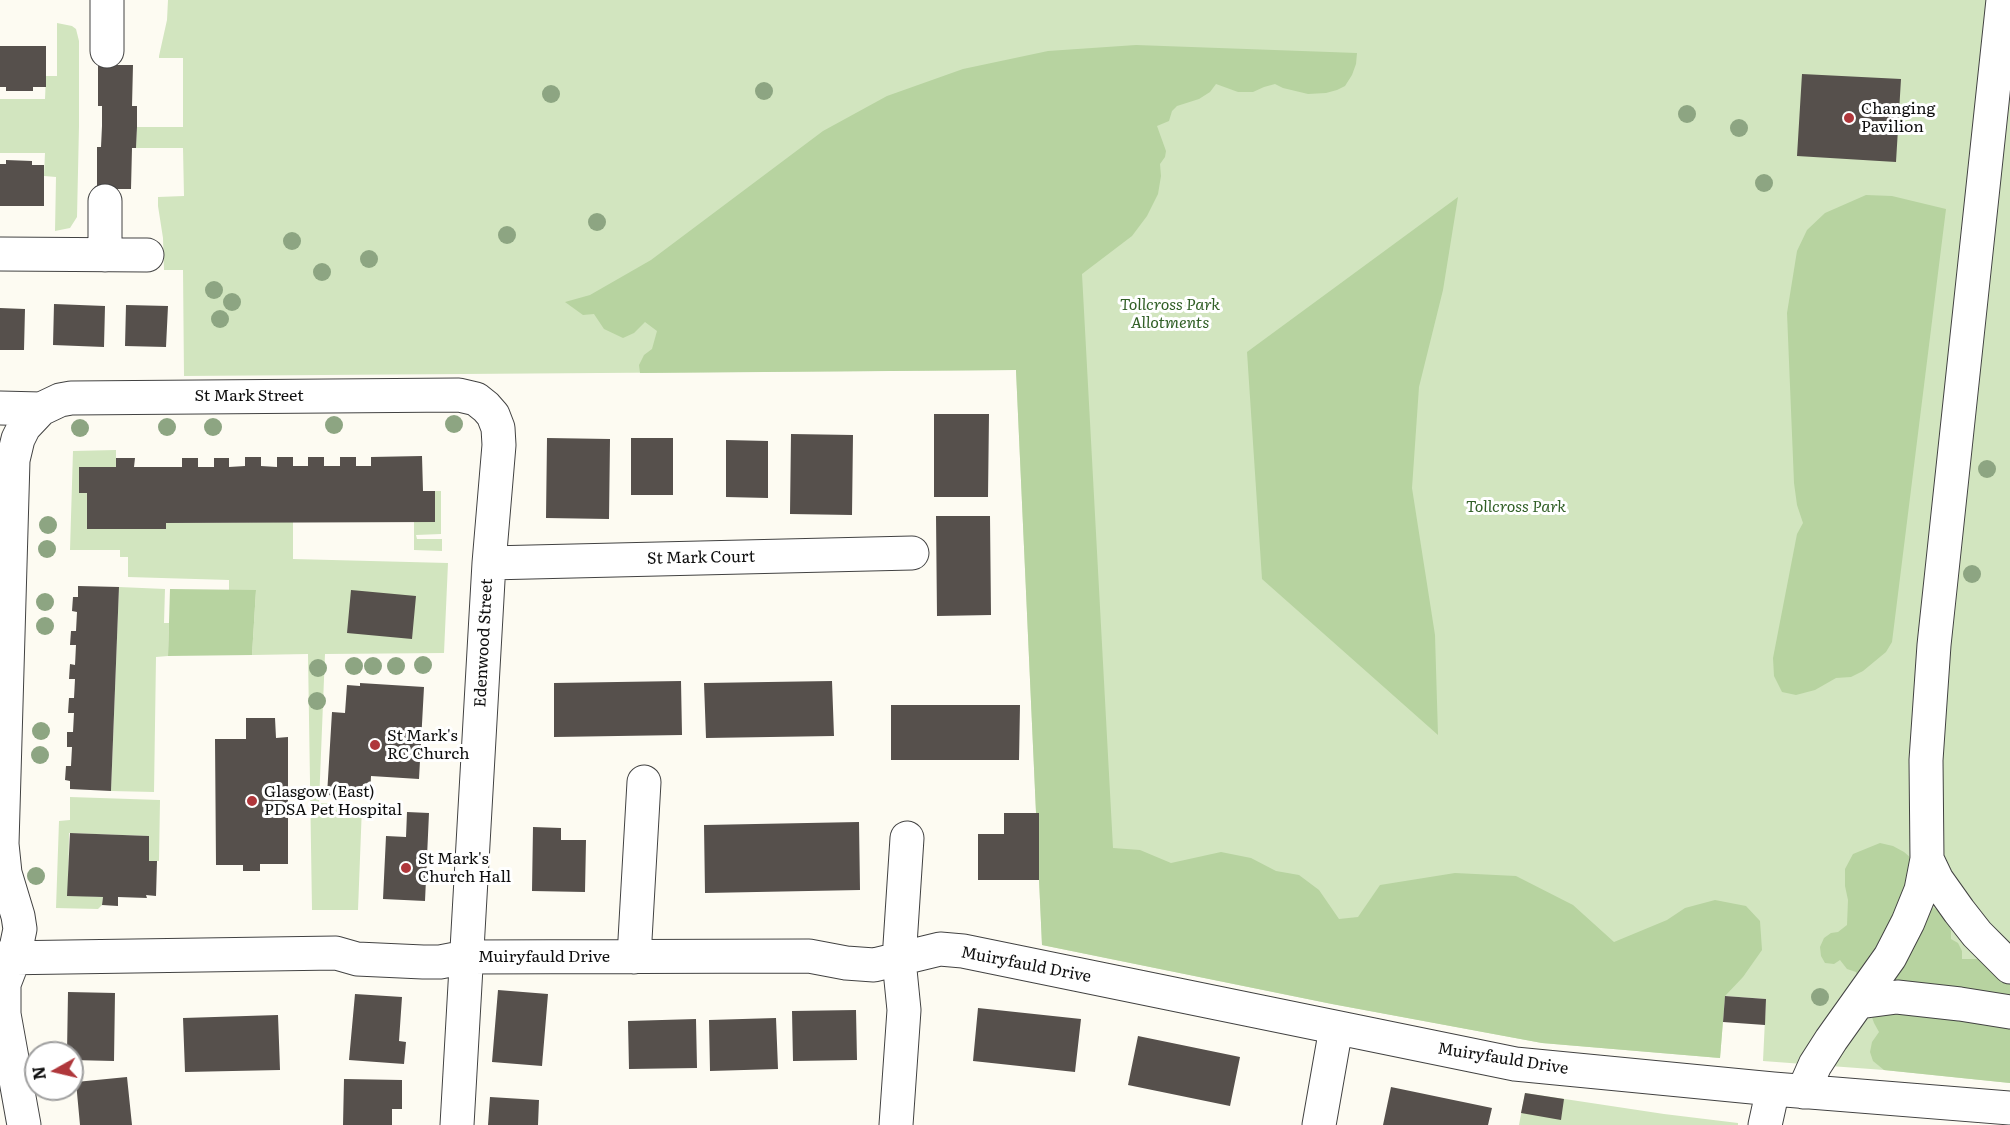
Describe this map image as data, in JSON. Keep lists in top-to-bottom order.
{
  "streets": {
    "street": [
      "St Mark Street",
      "St Mark Court",
      "Edenwood Street",
      "Muiryfauld Drive"
    ]
  },
  "crossings": [
    ["St Mark Street", "Edenwood Street"],
    ["St Mark Court", "Edenwood Street"],
    ["Edenwood Street", "Muiryfauld Drive"]
  ],
  "parks": ["Tollcross Park Allotments", "Tollcross Park"],
  "places": [
    "Changing Pavilion",
    "St Mark's RC Church",
    "Glasgow (East) PDSA Pet Hospital",
    "St Mark's Church Hall"
  ],
  "north": "left"
}
